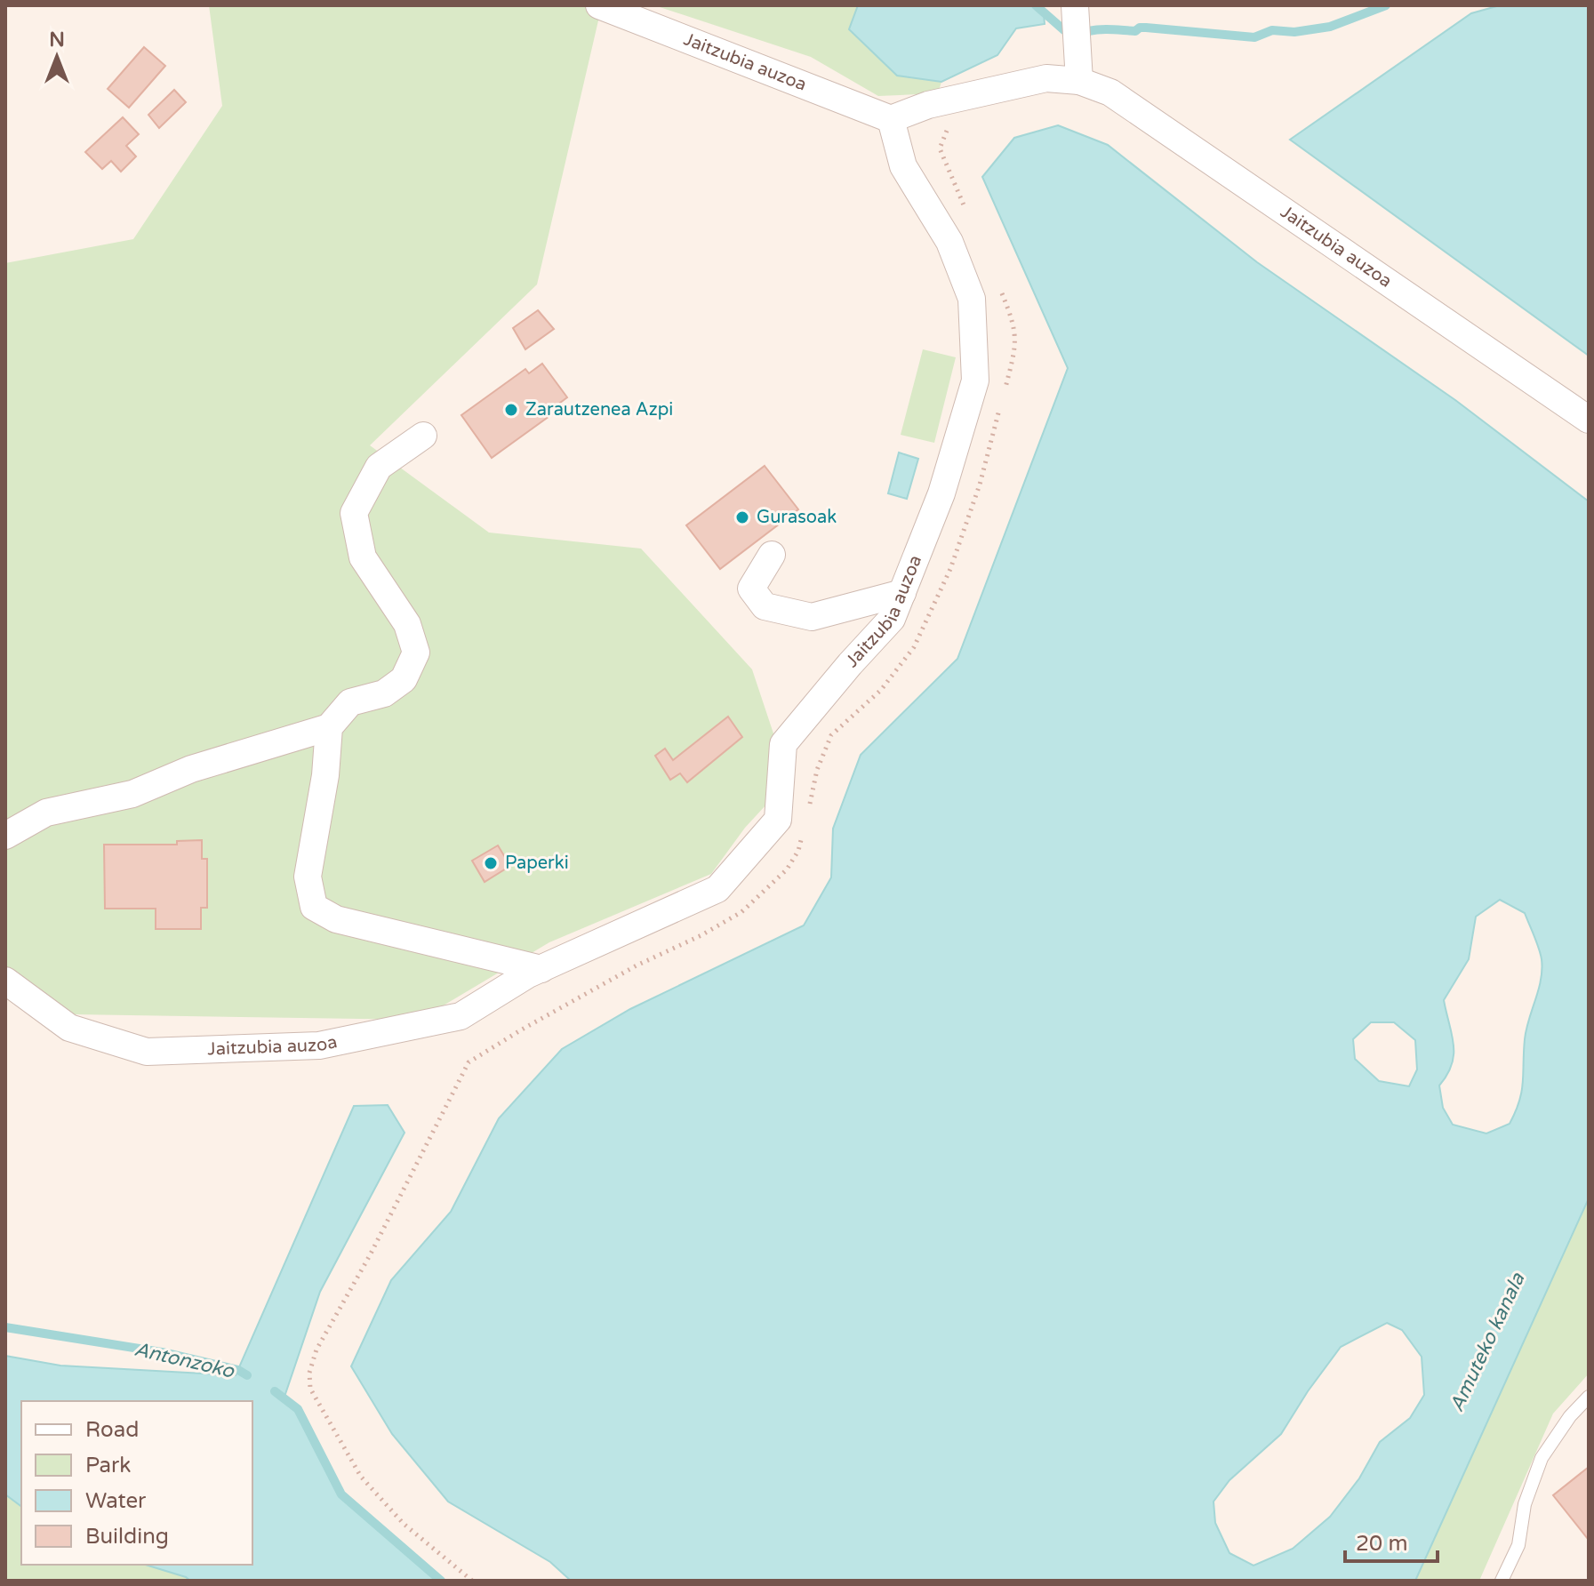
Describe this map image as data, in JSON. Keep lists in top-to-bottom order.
{
  "streets": {
    "street": ["Jaitzubia auzoa"]
  },
  "water": ["Amuteko kanala", "Antonzoko"],
  "places": ["Zarautzenea Azpi", "Gurasoak", "Paperki"],
  "legend": [
    "Road",
    "Park",
    "Water",
    "Building"
  ],
  "scale_bar": "20 m",
  "north": "top"
}
